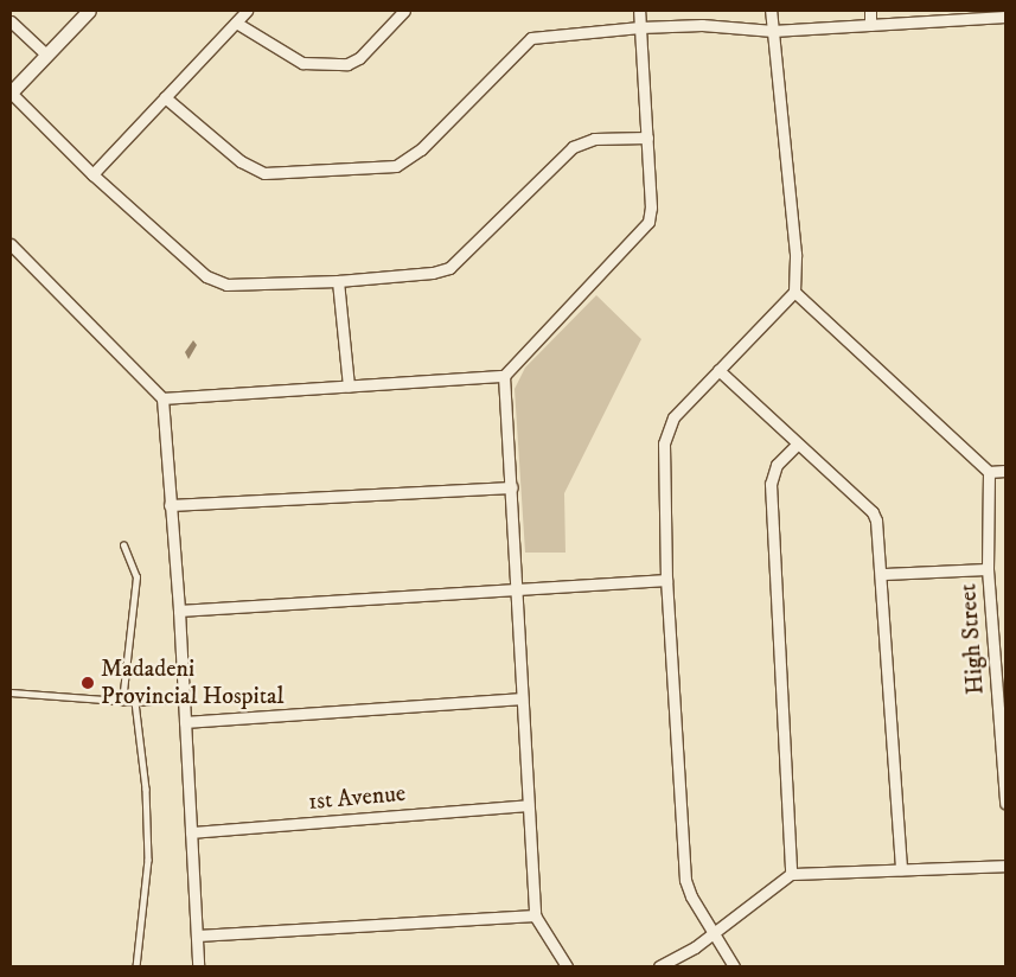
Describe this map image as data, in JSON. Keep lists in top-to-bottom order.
{
  "streets": {
    "street": ["High Street", "1st Avenue"]
  },
  "places": ["Madadeni Provincial Hospital"]
}
